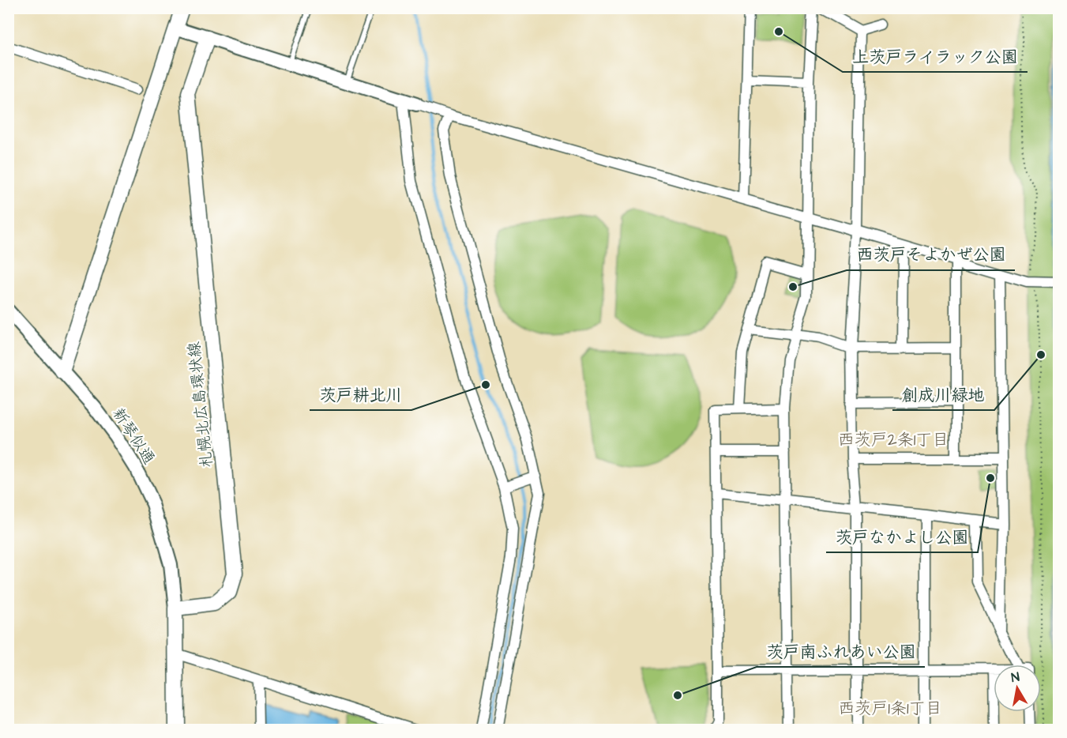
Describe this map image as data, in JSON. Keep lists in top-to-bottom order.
{
  "streets": {
    "main road": ["札幌北広島環状線"],
    "street": ["新琴似通"]
  },
  "crossings": [
    ["札幌北広島環状線", "新琴似通"]
  ],
  "districts": ["西茨戸2条1丁目", "西茨戸1条1丁目"],
  "places": [
    "上茨戸ライラック公園",
    "西茨戸そよかぜ公園",
    "創成川緑地",
    "茨戸耕北川",
    "茨戸なかよし公園",
    "茨戸南ふれあい公園"
  ],
  "north": "top"
}
